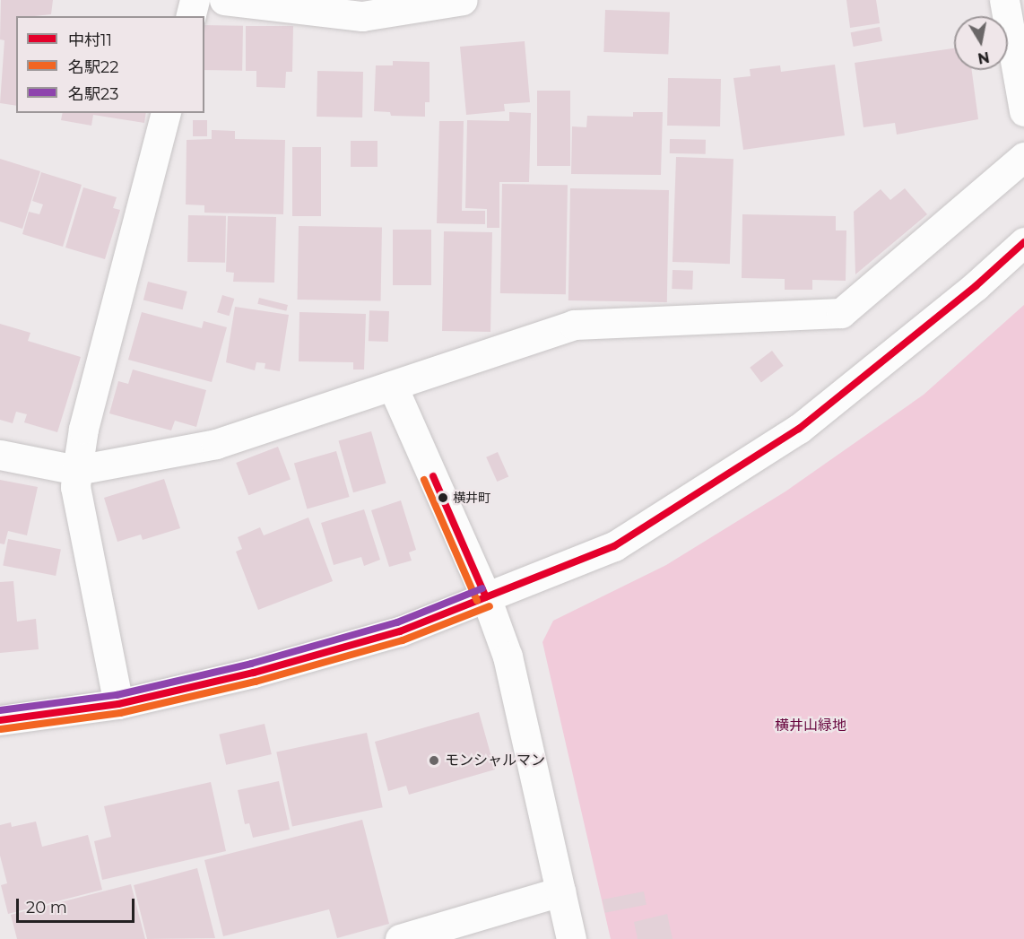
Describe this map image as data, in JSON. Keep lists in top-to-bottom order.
{
  "parks": ["横井山緑地"],
  "places": ["横井町", "モンシャルマン"],
  "lines": ["transit line 中村11", "transit line 名駅22", "transit line 名駅23"],
  "legend": ["中村11", "名駅22", "名駅23"],
  "scale_bar": "20 m",
  "north": "bottom"
}
